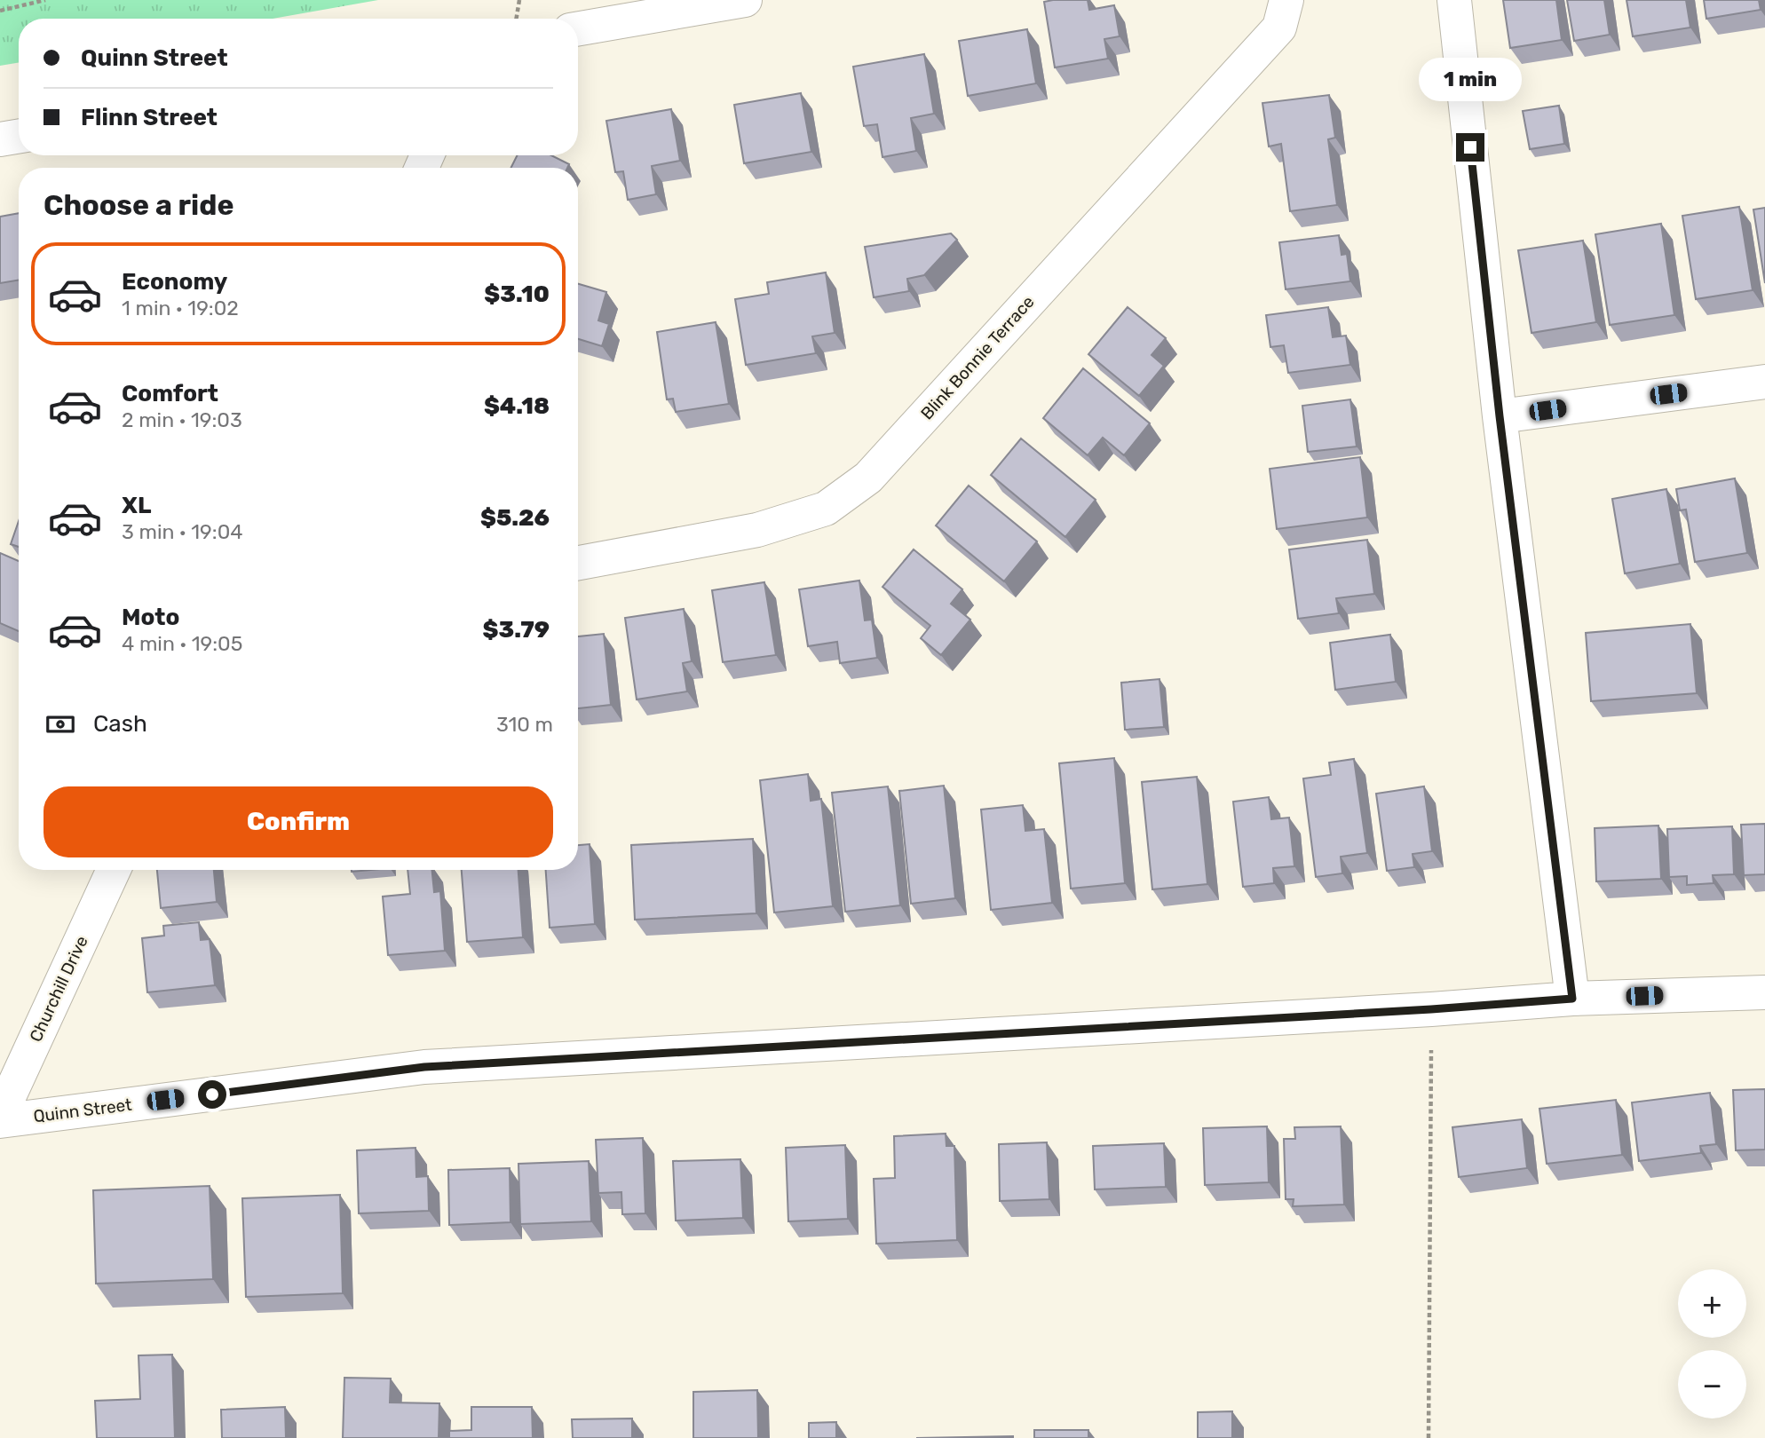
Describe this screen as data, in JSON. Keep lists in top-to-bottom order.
{
  "streets": {
    "street": ["Blink Bonnie Terrace", "Churchill Drive", "Quinn Street"]
  },
  "page": {
    "banner": ["Quinn Street", "Flinn Street"],
    "bubble": "1 min",
    "heading": "Choose a ride",
    "list": [
      {
        "name": "Economy",
        "note": "1 min · 19:02",
        "value": "$3.10"
      },
      {
        "name": "Comfort",
        "note": "2 min · 19:03",
        "value": "$4.18"
      },
      {
        "name": "XL",
        "note": "3 min · 19:04",
        "value": "$5.26"
      },
      {
        "name": "Moto",
        "note": "4 min · 19:05",
        "value": "$3.79"
      }
    ],
    "pay": ["Cash", "310 m"],
    "buttons": "Confirm",
    "map_buttons": ["+", "−"]
  }
}
